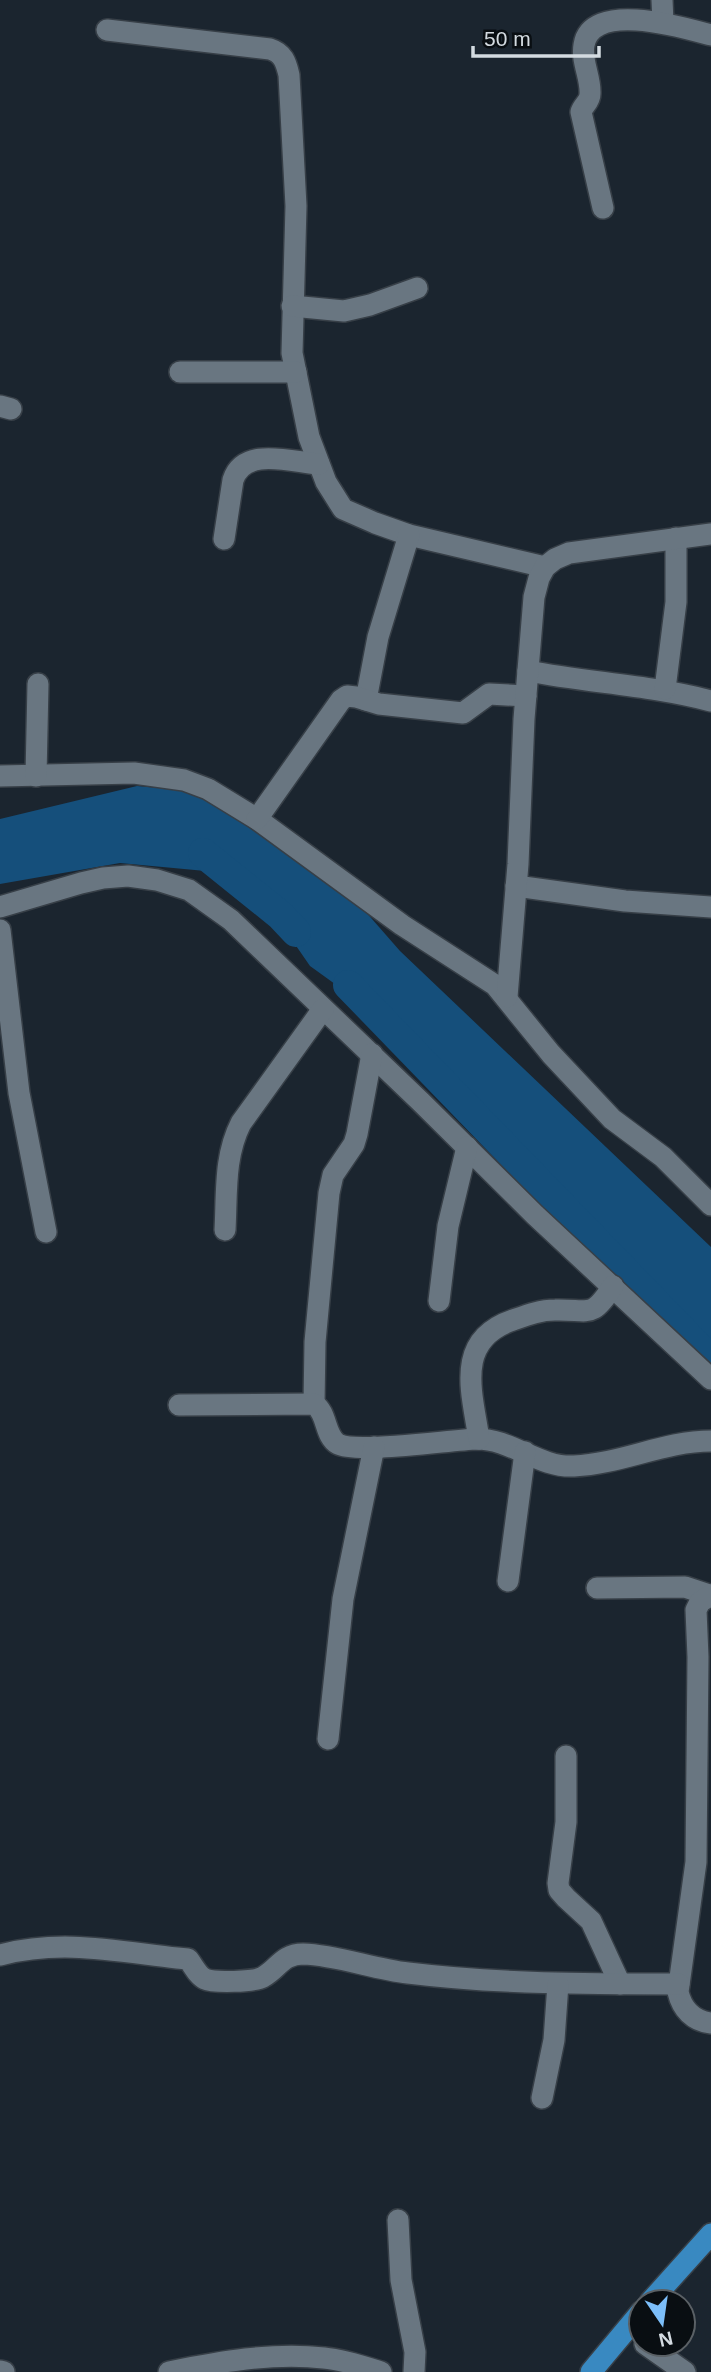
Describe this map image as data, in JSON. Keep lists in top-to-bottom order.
{
  "scale_bar": "50 m",
  "north": "bottom"
}
